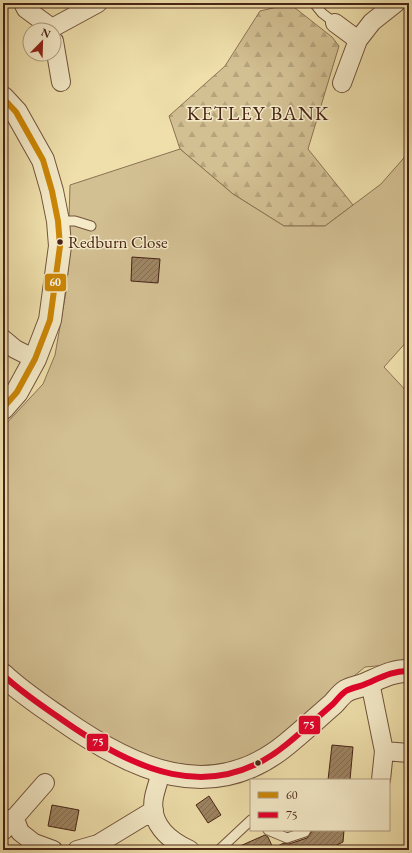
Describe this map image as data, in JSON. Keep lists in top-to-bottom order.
{
  "districts": ["KETLEY BANK"],
  "places": ["Redburn Close"],
  "lines": ["transit line 60", "transit line 75"],
  "legend": ["60", "75"],
  "north": "top right"
}
